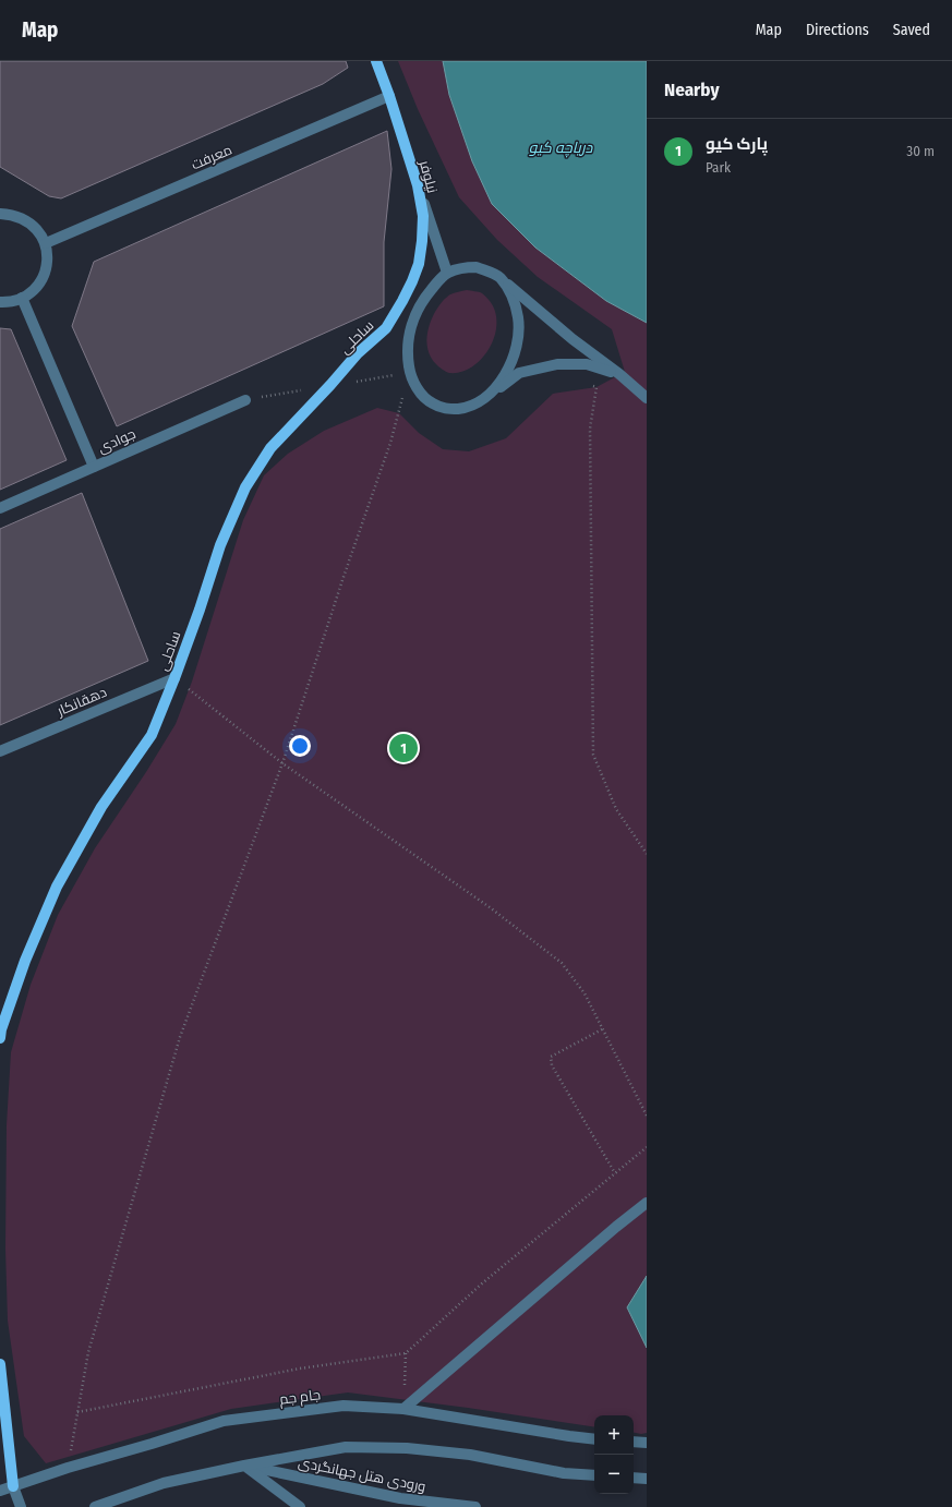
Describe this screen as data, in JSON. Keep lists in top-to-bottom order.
{
  "streets": {
    "main road": ["نیلوفر", "ساحلی"],
    "street": [
      "معرفت",
      "جوادی",
      "دهقانکار",
      "جام جم",
      "ورودی هتل جهانگردی"
    ]
  },
  "crossings": [
    ["معرفت", "نیلوفر"],
    ["نیلوفر", "ساحلی"],
    ["ساحلی", "دهقانکار"]
  ],
  "water": ["دریاچه کیو"],
  "page": {
    "header": "Map",
    "nav": ["Map", "Directions", "Saved"],
    "heading": "Nearby",
    "list": [
      {
        "mark": "1",
        "name": "پارک کیو",
        "note": "Park",
        "value": "30 m"
      }
    ],
    "pins": "1",
    "map_buttons": ["+", "−"]
  }
}
